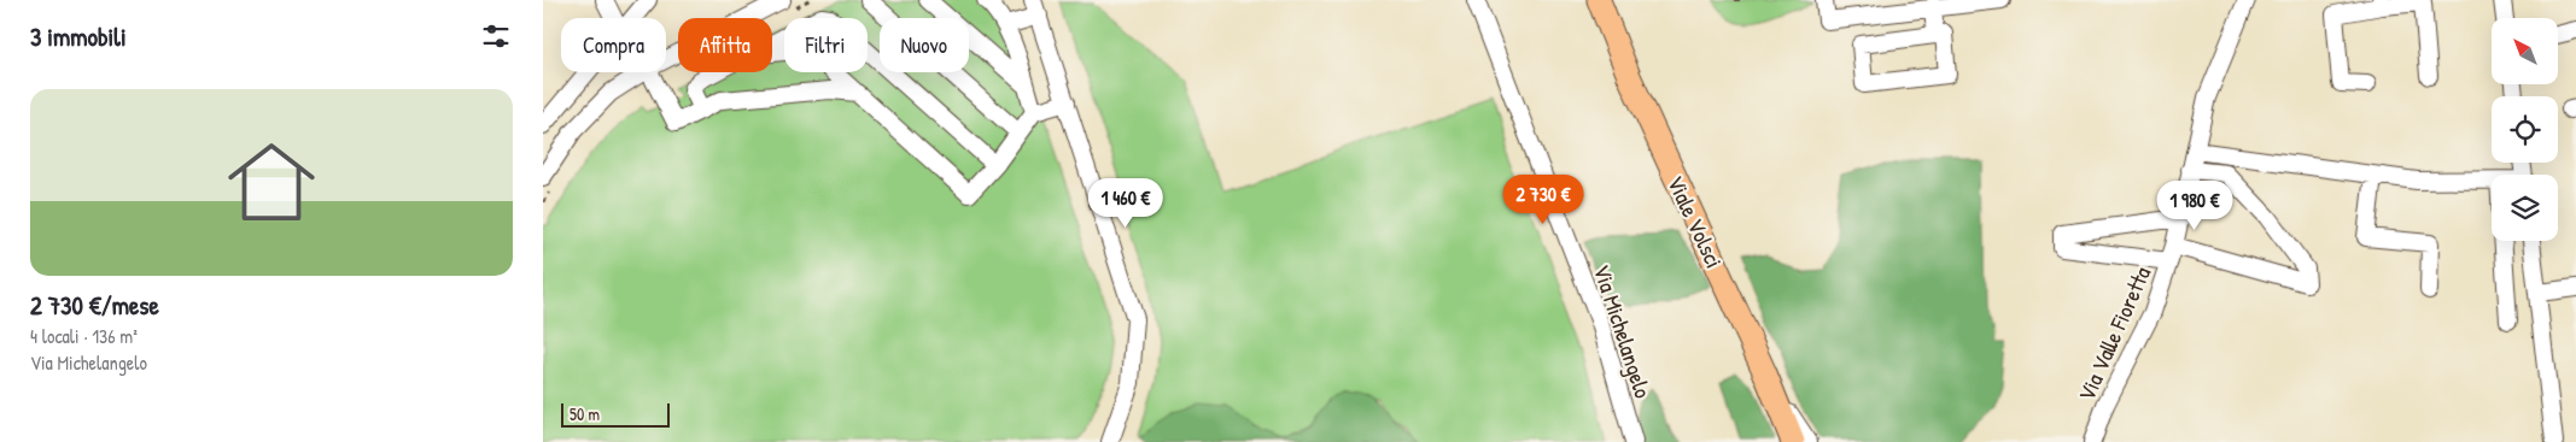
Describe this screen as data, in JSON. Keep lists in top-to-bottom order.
{
  "streets": {
    "main road": ["Viale Volsci"],
    "street": ["Via Michelangelo", "Via Valle Fioretta"]
  },
  "scale_bar": "50 m",
  "north": "top left",
  "page": {
    "heading": "3 immobili",
    "chip": [
      "Compra",
      "Affitta",
      "Filtri",
      "Nuovo"
    ],
    "list": [
      {
        "name": "2 730 €/mese",
        "note": "4 locali · 136 m² · Via Michelangelo"
      }
    ],
    "price": ["2 730 €", "1 460 €", "1 980 €"],
    "scale": "50 m"
  }
}
